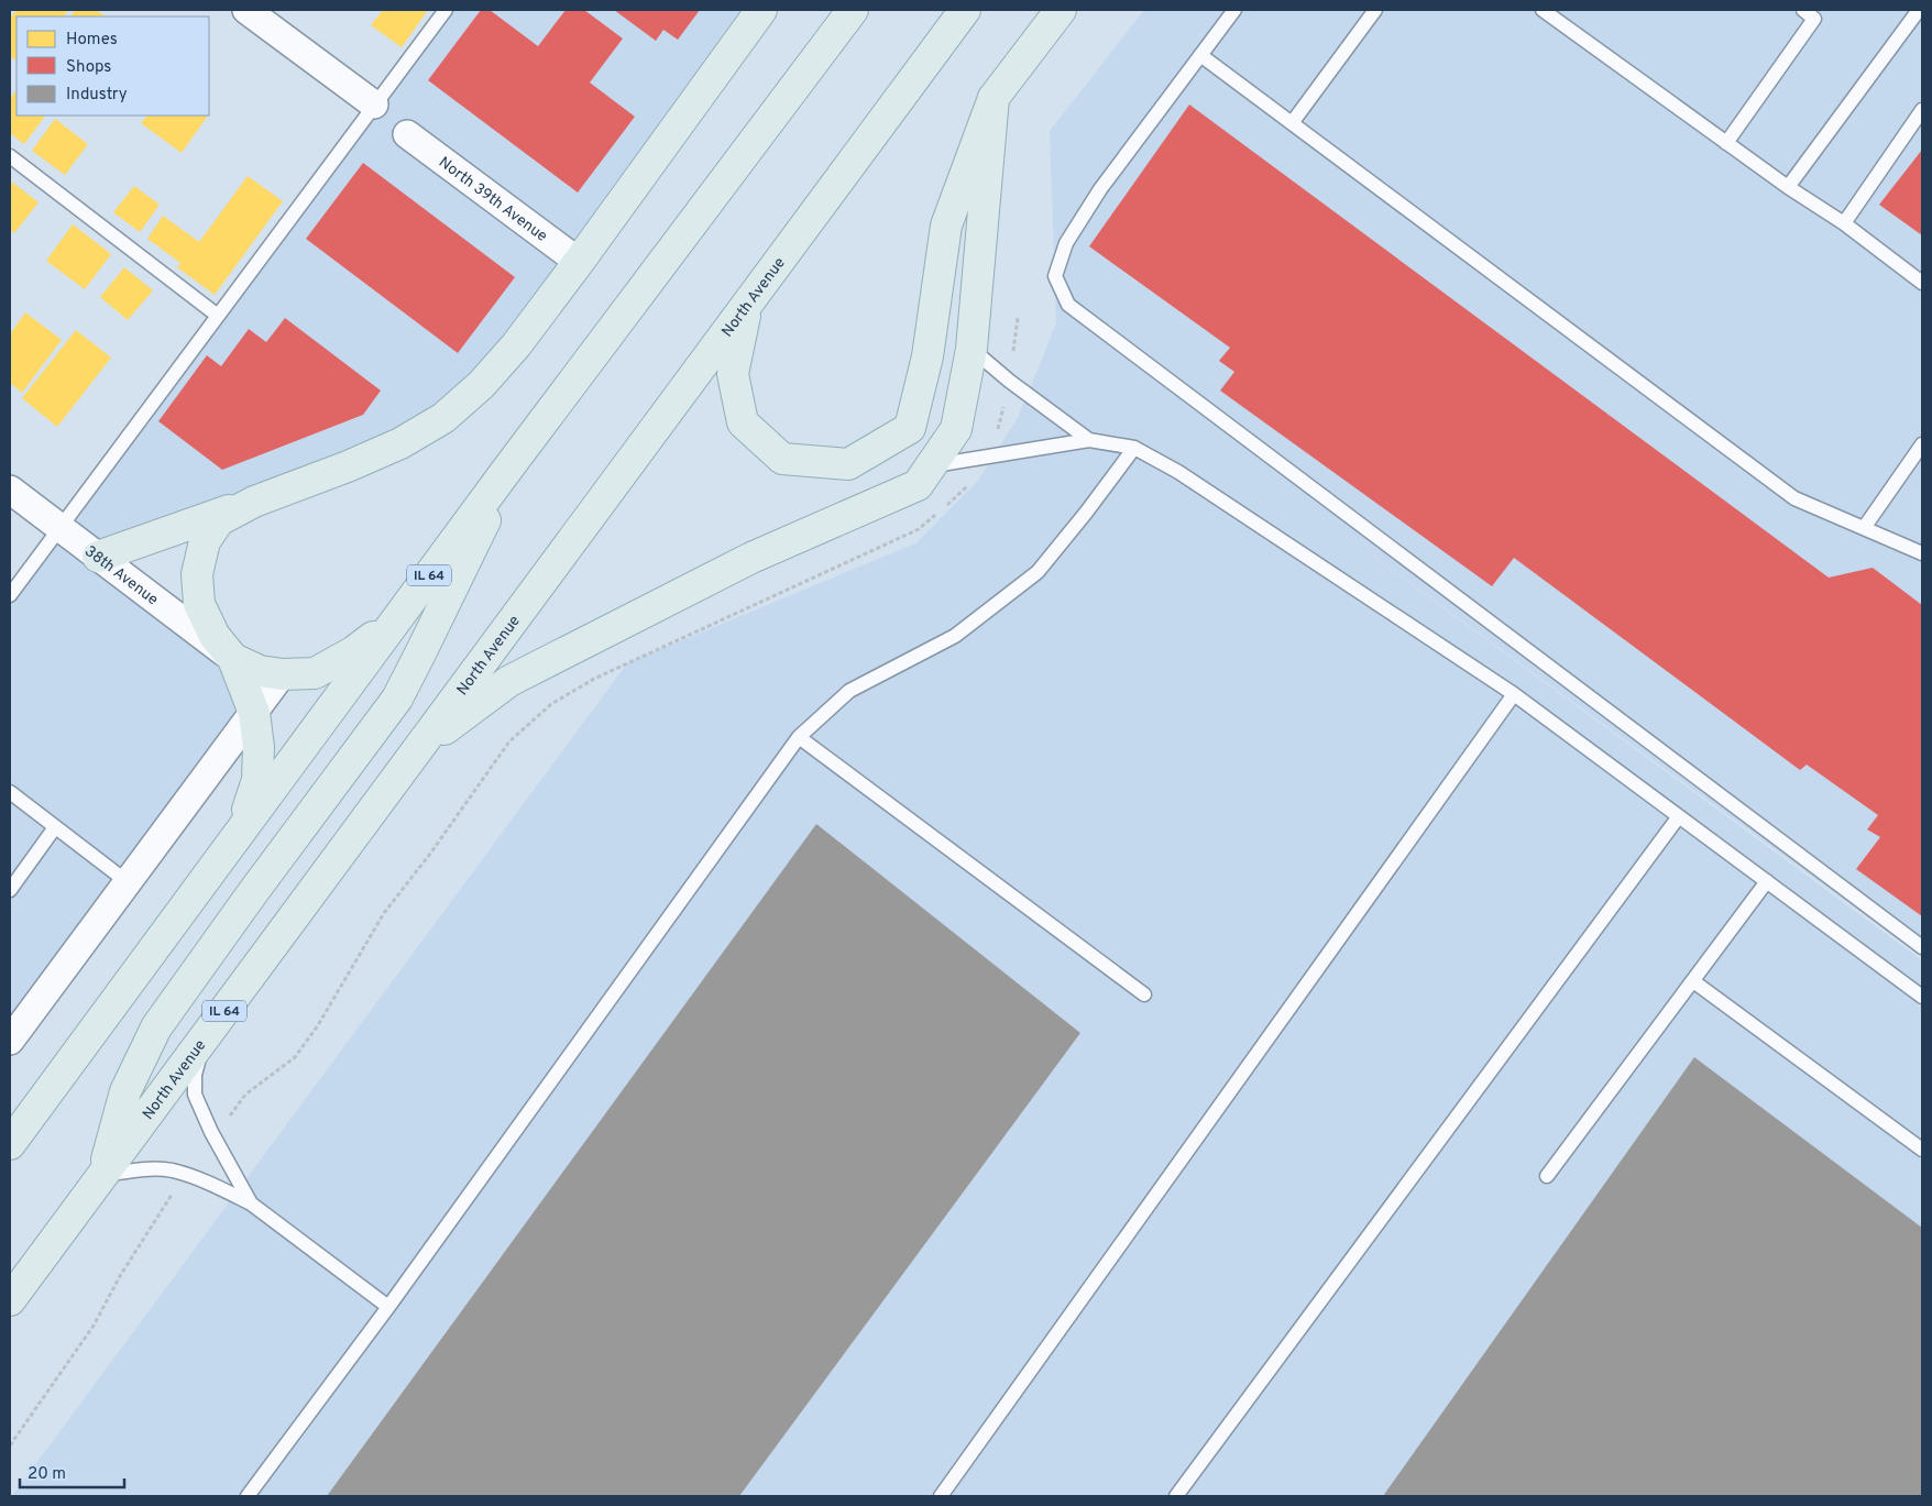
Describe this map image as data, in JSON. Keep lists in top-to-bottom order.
{
  "streets": {
    "main road": ["North Avenue", "IL 64"],
    "street": ["North 39th Avenue", "38th Avenue"]
  },
  "legend": ["Homes", "Shops", "Industry"],
  "scale_bar": "20 m"
}
